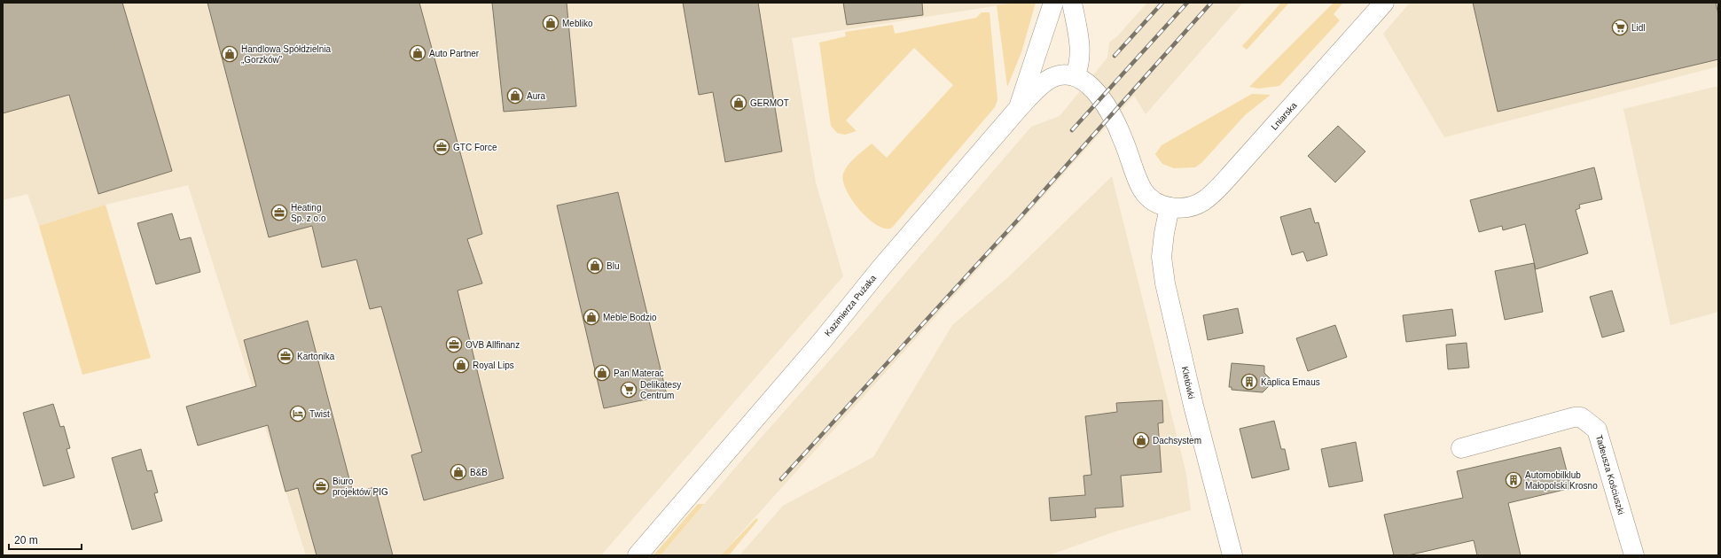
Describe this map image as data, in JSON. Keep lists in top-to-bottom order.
{
  "streets": {
    "street": [
      "Lniarska",
      "Kazimierza Pużaka",
      "Kletówki",
      "Tadeusza Kościuszki"
    ]
  },
  "crossings": [
    ["Lniarska", "Kletówki"]
  ],
  "places": {
    "shop": [
      "Mebliko",
      "Auto Partner",
      "Handlowa Spółdzielnia „Gorzków”",
      "Aura",
      "GERMOT",
      "Blu",
      "Meble Bodzio",
      "Royal Lips",
      "Pan Materac",
      "Dachsystem",
      "B&B"
    ],
    "supermarket": ["Lidl", "Delikatesy Centrum"],
    "office": [
      "GTC Force",
      "Heating Sp. z o.o",
      "OVB Allfinanz",
      "Kartonika",
      "Biuro projektów PIG"
    ],
    "building": ["Kaplica Emaus", "Automobilklub Małopolski Krosno"],
    "hotel": ["Twist"]
  },
  "scale_bar": "20 m"
}
